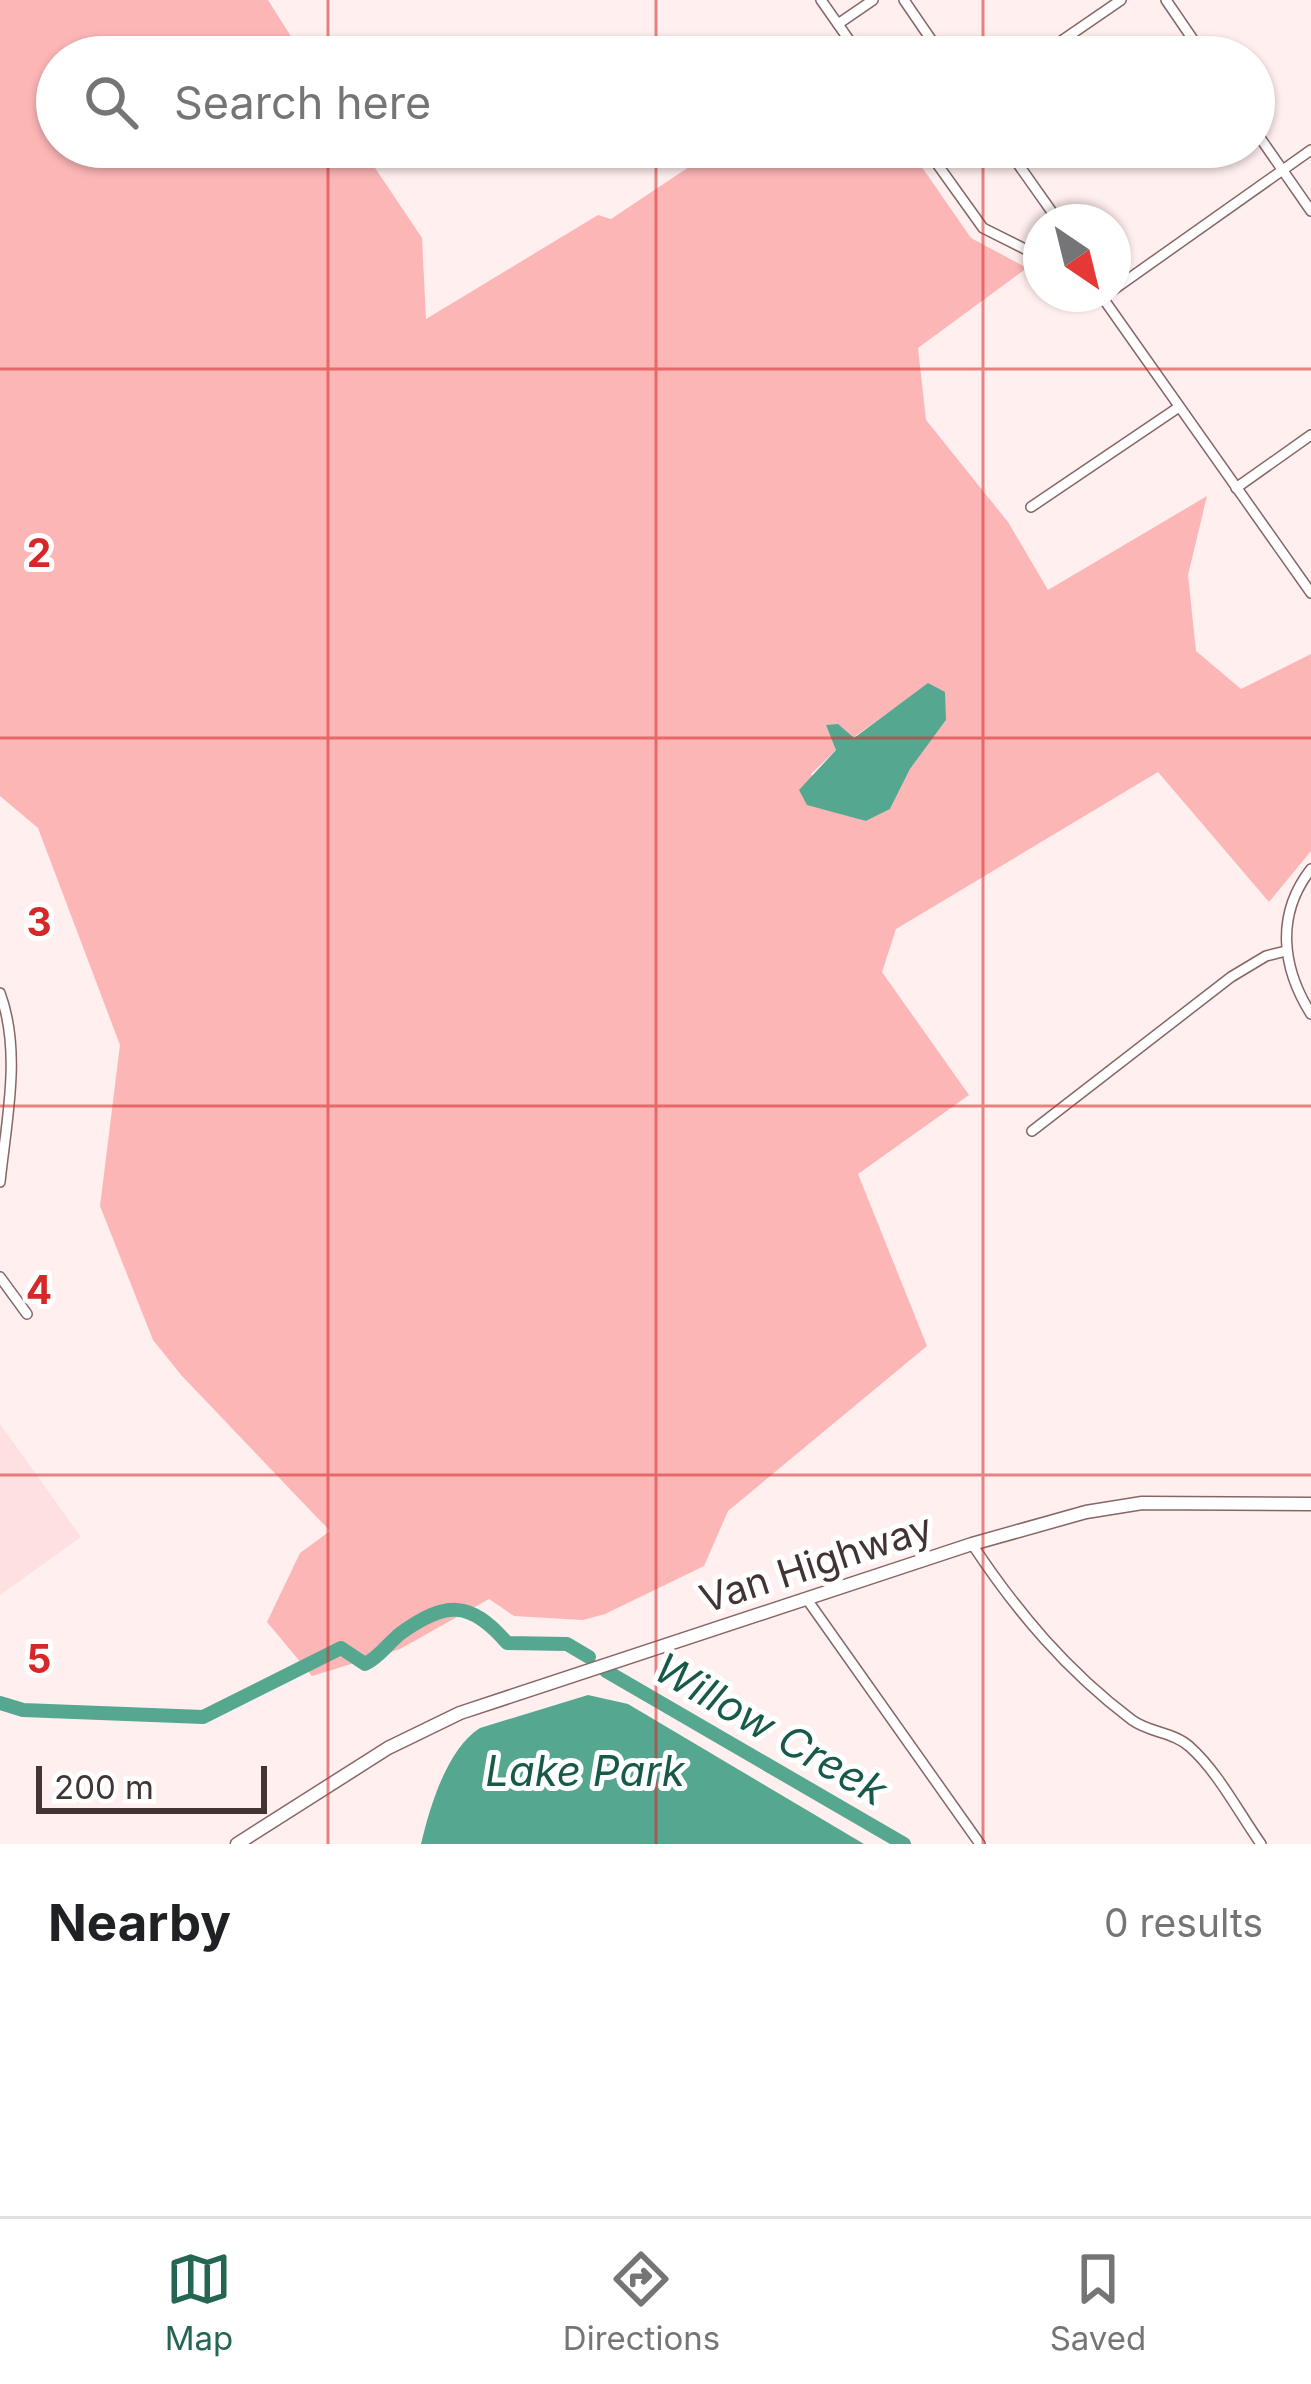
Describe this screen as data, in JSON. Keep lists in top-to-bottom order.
{
  "streets": {
    "main road": ["Van Highway"]
  },
  "water": ["Willow Creek", "Lake Park"],
  "scale_bar": "200 m",
  "north": "bottom right",
  "page": {
    "search": "Search here",
    "scale": "200 m",
    "heading": ["Nearby", "0 results"],
    "nav": ["Map", "Directions", "Saved"]
  },
  "grid": {
    "rows": [
      "2",
      "3",
      "4",
      "5"
    ]
  }
}
